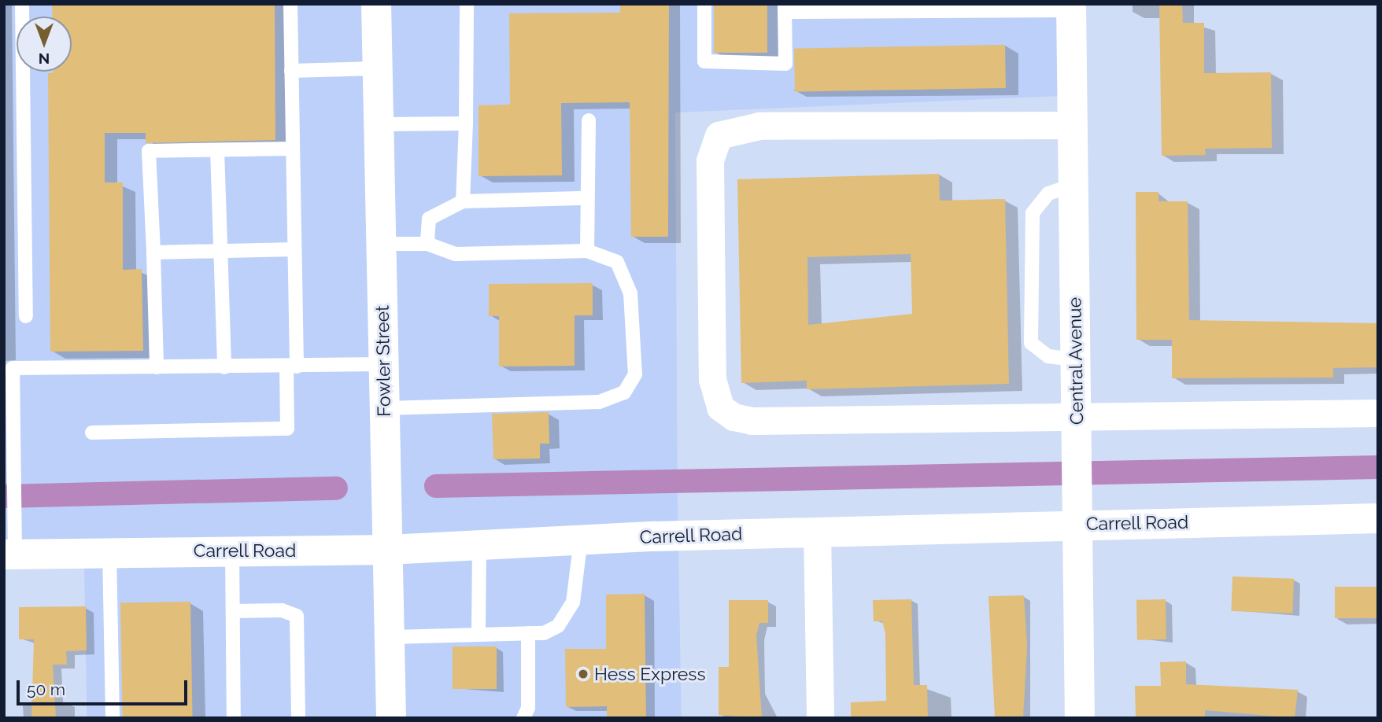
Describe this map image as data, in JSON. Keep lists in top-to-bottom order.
{
  "streets": {
    "street": ["Fowler Street", "Central Avenue", "Carrell Road"]
  },
  "crossings": [
    ["Fowler Street", "Carrell Road"],
    ["Central Avenue", "Carrell Road"]
  ],
  "places": ["Hess Express"],
  "scale_bar": "50 m",
  "north": "bottom"
}
